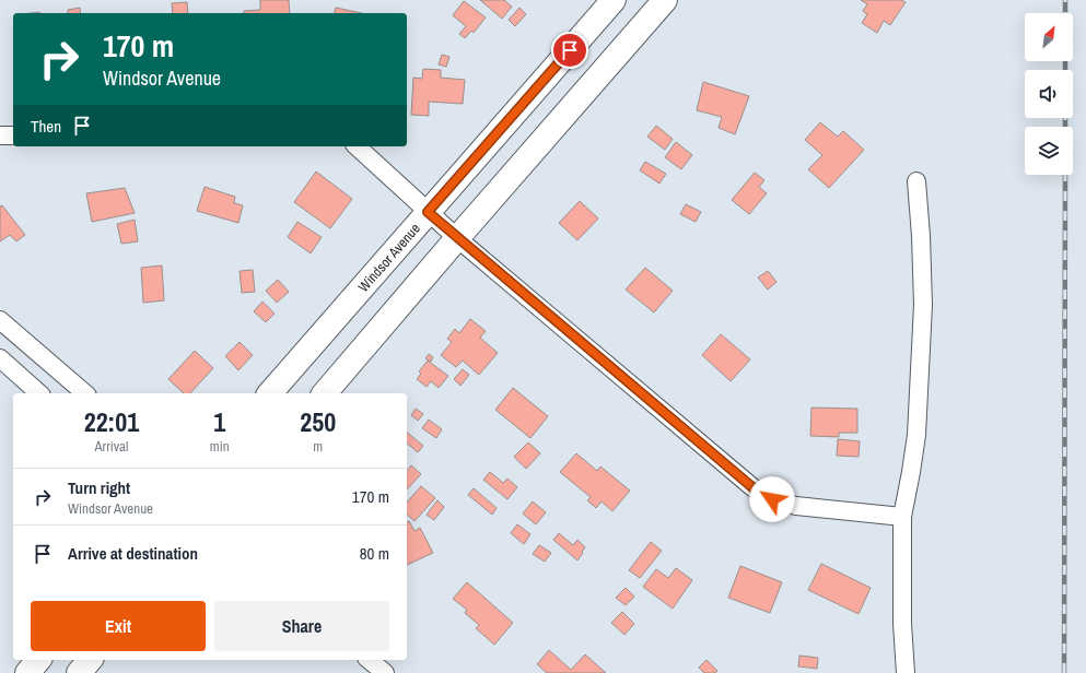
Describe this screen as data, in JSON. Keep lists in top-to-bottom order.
{
  "streets": {
    "main road": ["Windsor Avenue"]
  },
  "north": "top right",
  "page": {
    "turn": ["170 m", "Windsor Avenue"],
    "then": "Then",
    "eta": [
      "22:01",
      "Arrival",
      "1",
      "min",
      "250",
      "m"
    ],
    "list": [
      {
        "name": "Turn right",
        "note": "Windsor Avenue",
        "value": "170 m"
      },
      {
        "name": "Arrive at destination",
        "value": "80 m"
      }
    ],
    "buttons": ["Exit", "Share"]
  }
}
